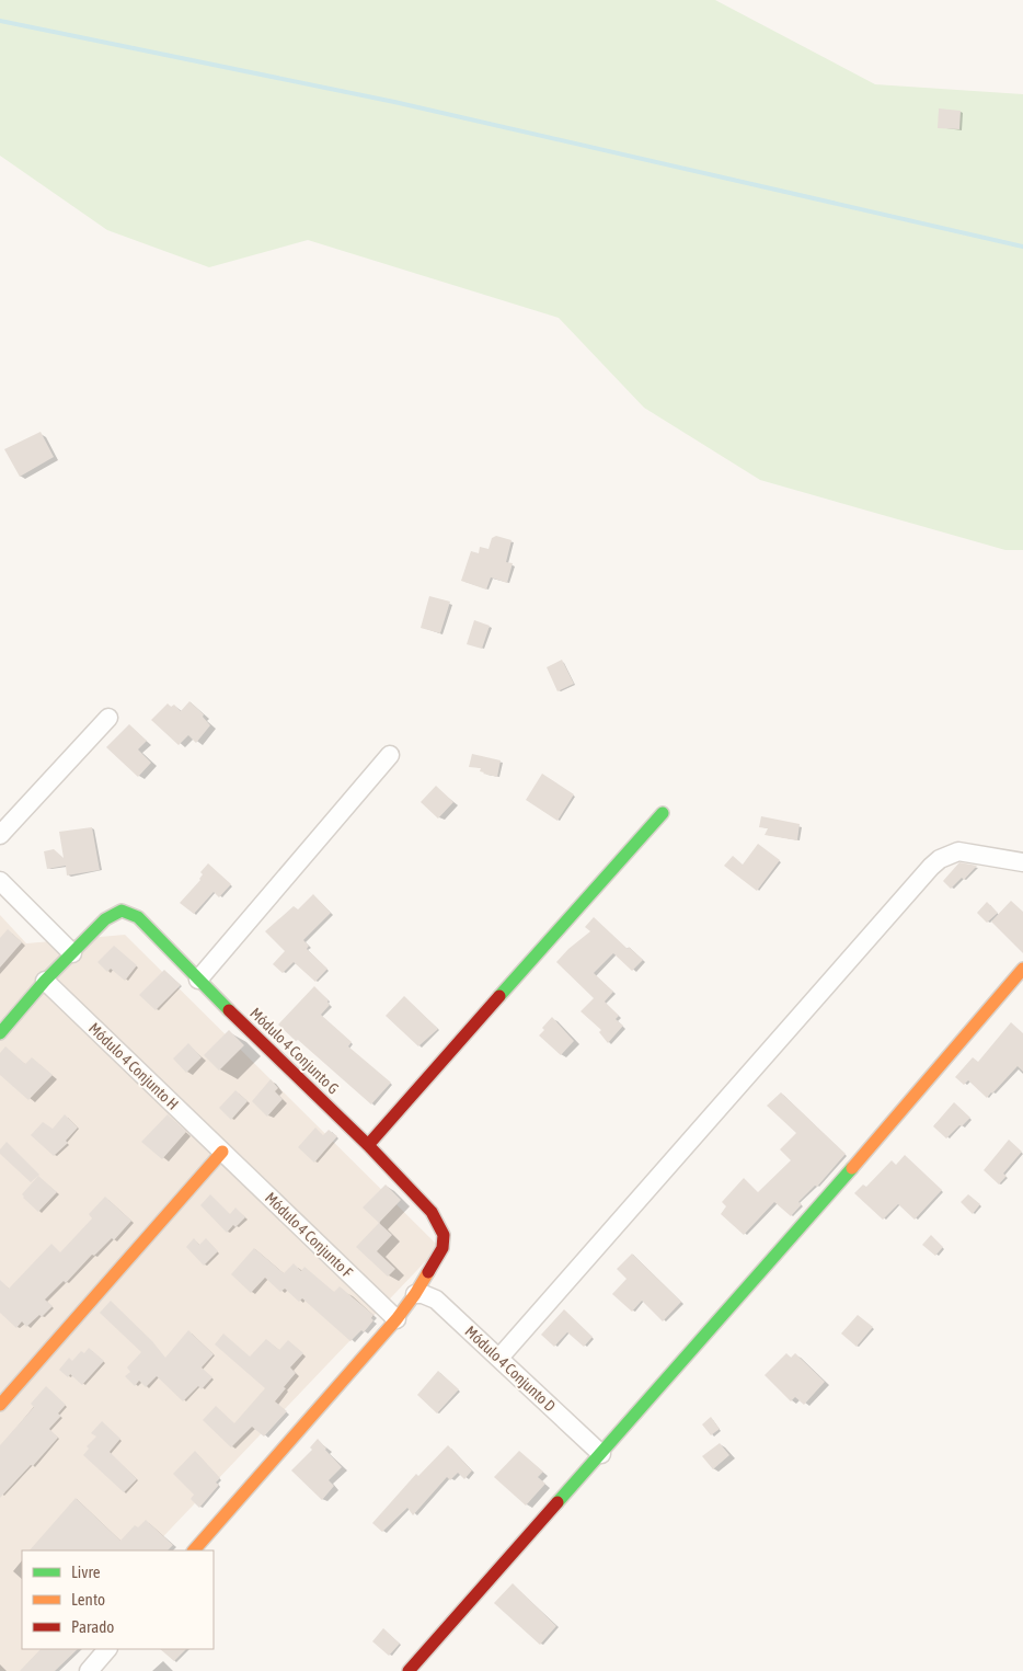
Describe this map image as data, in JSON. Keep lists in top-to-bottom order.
{
  "streets": {
    "street": [
      "Módulo 4 Conjunto G",
      "Módulo 4 Conjunto H",
      "Módulo 4 Conjunto F",
      "Módulo 4 Conjunto D"
    ]
  },
  "crossings": [
    ["Módulo 4 Conjunto G", "Módulo 4 Conjunto H"],
    ["Módulo 4 Conjunto G", "Módulo 4 Conjunto F"],
    ["Módulo 4 Conjunto G", "Módulo 4 Conjunto D"],
    ["Módulo 4 Conjunto H", "Módulo 4 Conjunto F"]
  ],
  "legend": ["Livre", "Lento", "Parado"]
}
